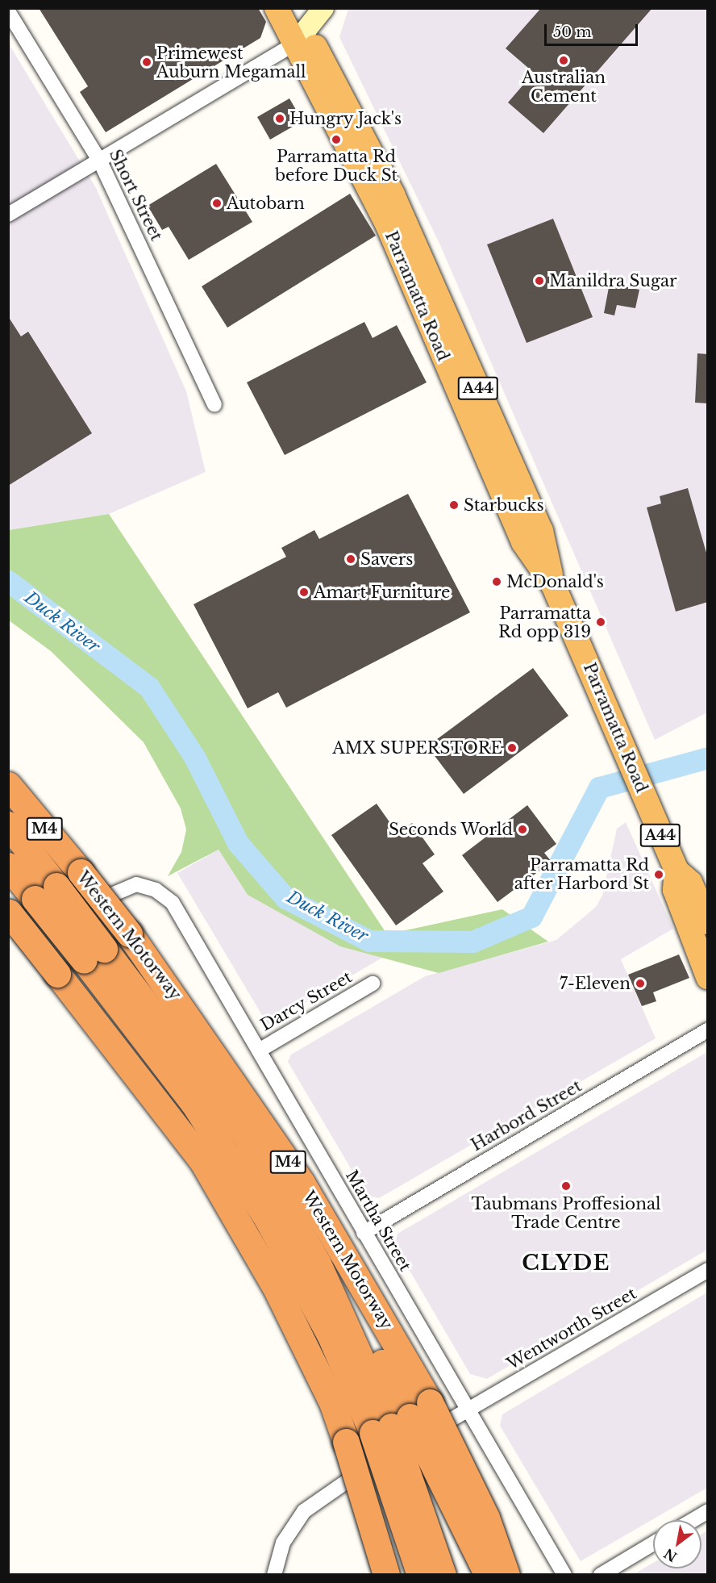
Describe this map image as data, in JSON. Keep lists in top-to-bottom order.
{
  "streets": {
    "highway": [
      "Parramatta Road",
      "A44",
      "M4",
      "Western Motorway"
    ],
    "street": [
      "Short Street",
      "Darcy Street",
      "Harbord Street",
      "Martha Street",
      "Wentworth Street"
    ]
  },
  "crossings": [
    ["Darcy Street", "Martha Street"],
    ["Harbord Street", "Martha Street"],
    ["Martha Street", "Wentworth Street"]
  ],
  "districts": ["CLYDE"],
  "water": ["Duck River"],
  "places": [
    "Australian Cement",
    "Primewest Auburn Megamall",
    "Hungry Jack's",
    "Parramatta Rd before Duck St",
    "Autobarn",
    "Manildra Sugar",
    "Starbucks",
    "Savers",
    "McDonald's",
    "Amart Furniture",
    "Parramatta Rd opp 319",
    "AMX SUPERSTORE",
    "Seconds World",
    "Parramatta Rd after Harbord St",
    "7-Eleven",
    "Taubmans Proffesional Trade Centre"
  ],
  "scale_bar": "50 m",
  "north": "bottom left"
}
